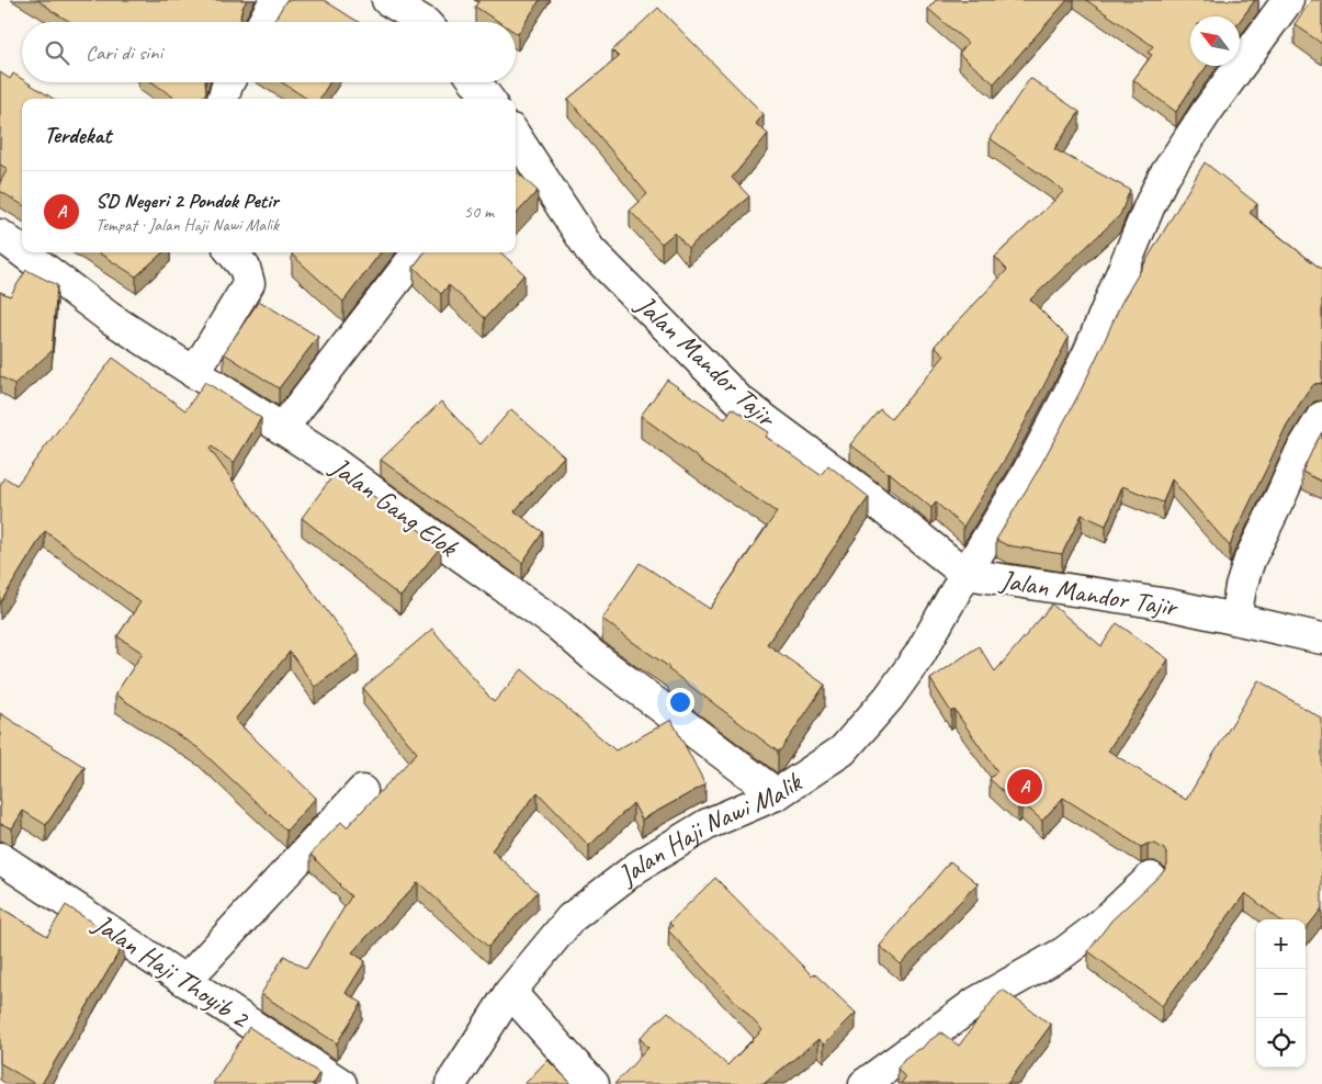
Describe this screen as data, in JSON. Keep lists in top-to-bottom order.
{
  "streets": {
    "street": [
      "Jalan Mandor Tajir",
      "Jalan Gang Elok",
      "Jalan Haji Nawi Malik",
      "Jalan Haji Thoyib 2"
    ]
  },
  "crossings": [
    ["Jalan Mandor Tajir", "Jalan Haji Nawi Malik"],
    ["Jalan Gang Elok", "Jalan Haji Nawi Malik"]
  ],
  "north": "top left",
  "page": {
    "search": "Cari di sini",
    "heading": "Terdekat",
    "list": [
      {
        "mark": "A",
        "name": "SD Negeri 2 Pondok Petir",
        "note": "Tempat · Jalan Haji Nawi Malik",
        "value": "50 m"
      }
    ],
    "pins": "A",
    "map_buttons": ["+", "−"]
  }
}
